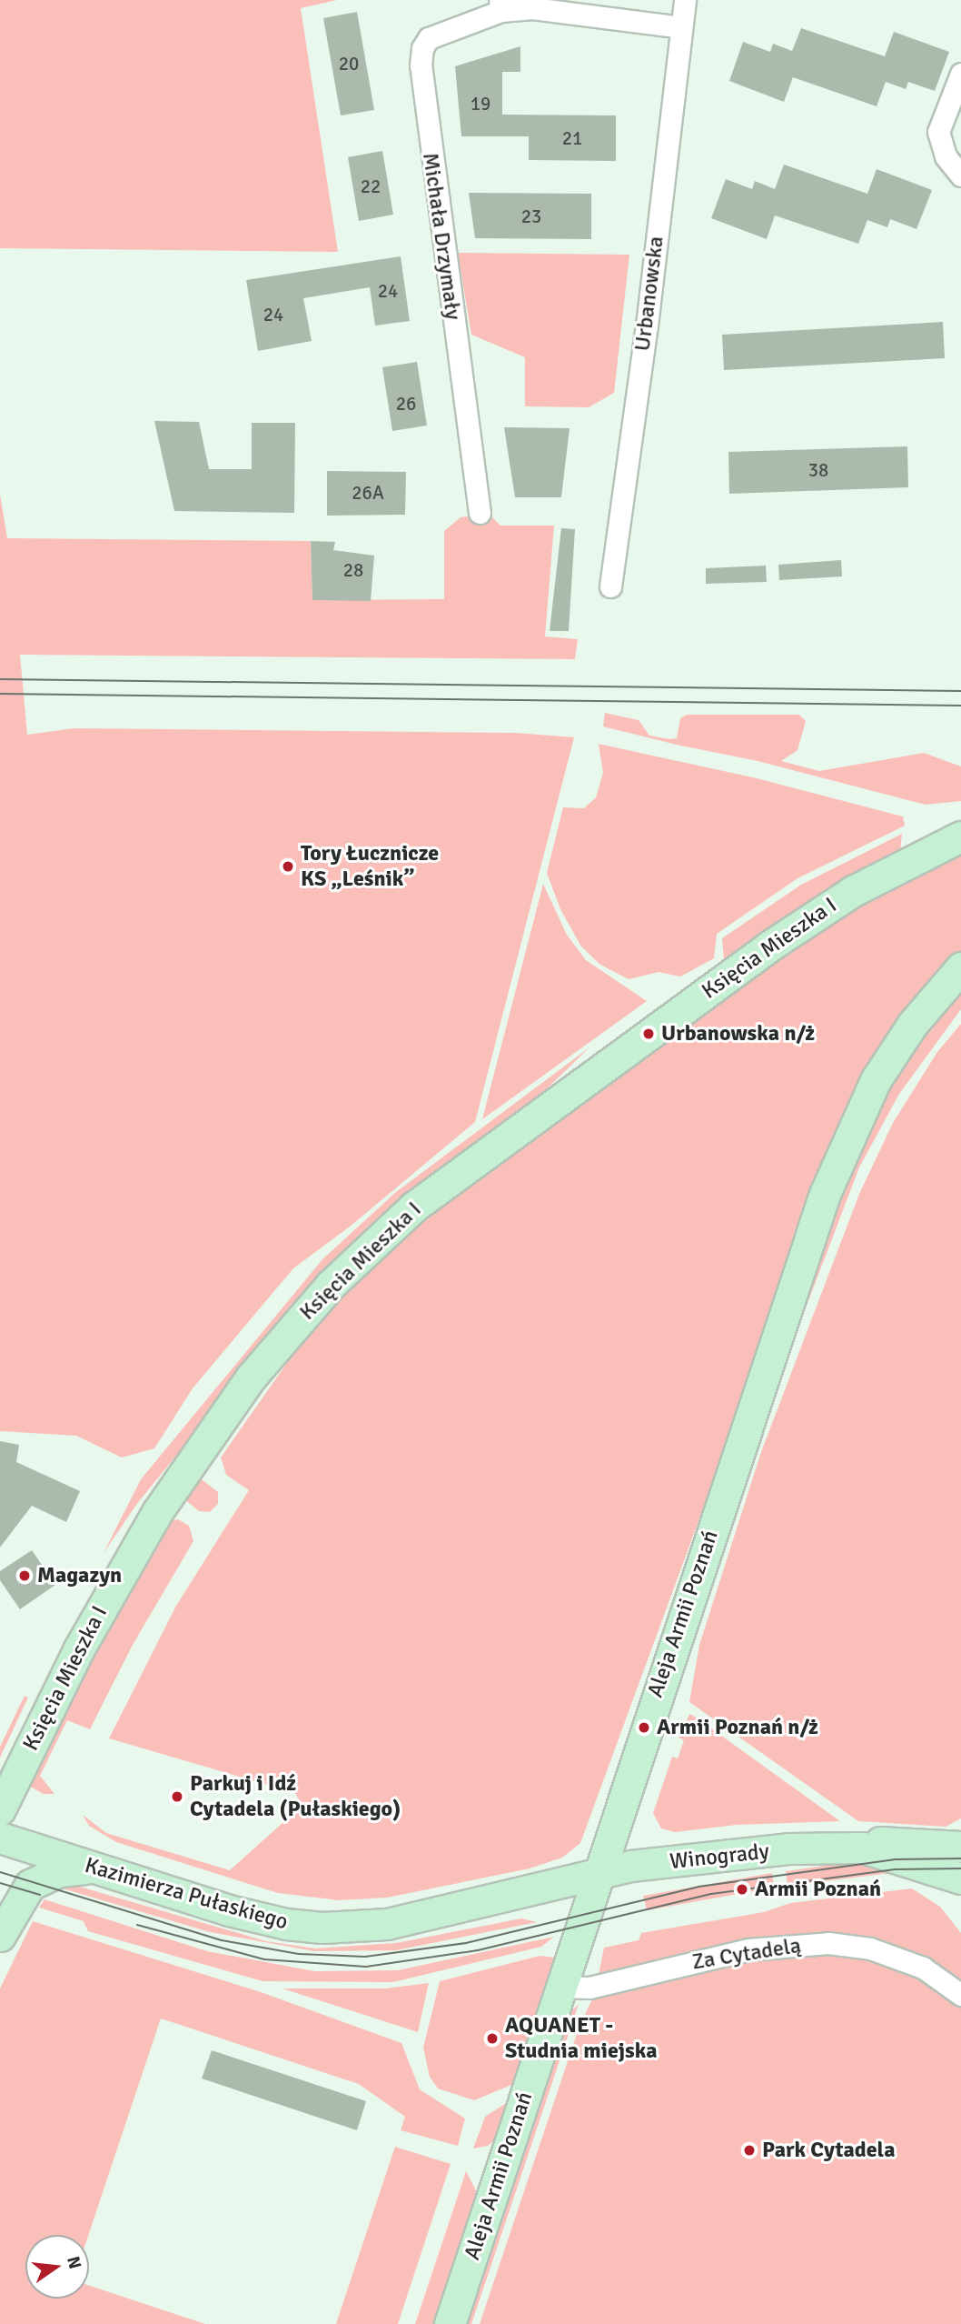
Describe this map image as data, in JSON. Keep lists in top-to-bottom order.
{
  "streets": {
    "street": [
      "Michała Drzymały",
      "Urbanowska",
      "Księcia Mieszka I",
      "Aleja Armii Poznań",
      "Winogrady",
      "Kazimierza Pułaskiego",
      "Za Cytadelą"
    ]
  },
  "crossings": [
    ["Michała Drzymały", "Urbanowska"],
    ["Aleja Armii Poznań", "Winogrady"],
    ["Aleja Armii Poznań", "Kazimierza Pułaskiego"],
    ["Aleja Armii Poznań", "Za Cytadelą"],
    ["Winogrady", "Kazimierza Pułaskiego"]
  ],
  "places": [
    "Tory Łucznicze KS „Leśnik”",
    "Urbanowska n/ż",
    "Magazyn",
    "Armii Poznań n/ż",
    "Parkuj i Idź Cytadela (Pułaskiego)",
    "Armii Poznań",
    "AQUANET - Studnia miejska",
    "Park Cytadela"
  ],
  "house_numbers": [
    "20",
    "19",
    "21",
    "22",
    "23",
    "24",
    "24",
    "26",
    "38",
    "26A",
    "28"
  ],
  "north": "right"
}
